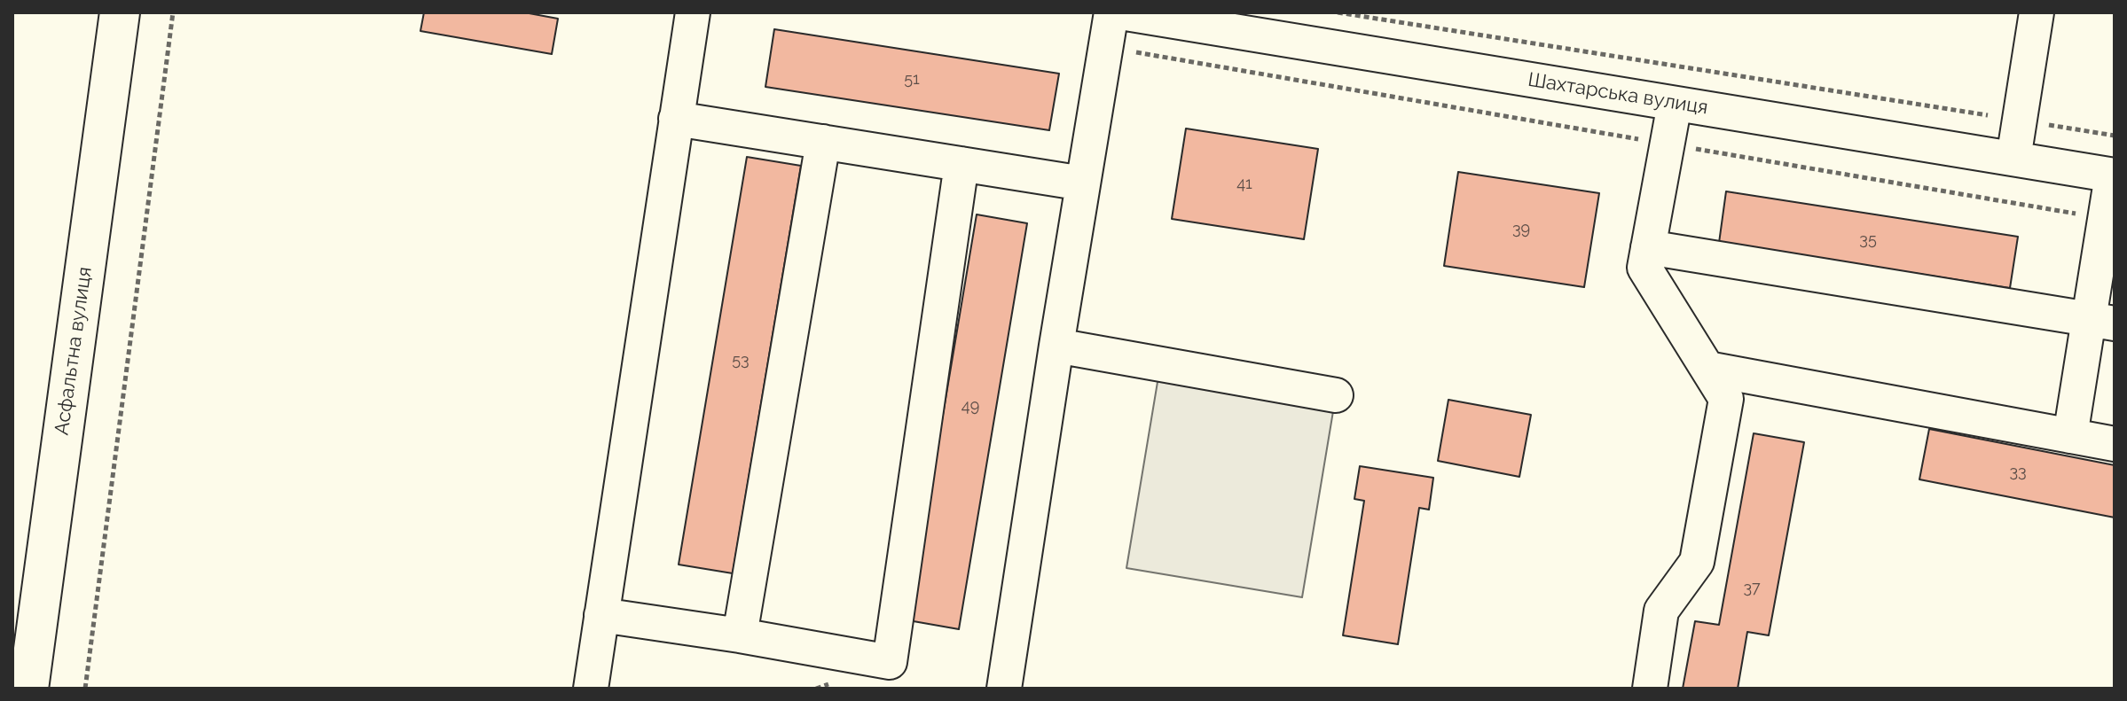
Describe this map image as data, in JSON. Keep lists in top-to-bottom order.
{
  "streets": {
    "main road": ["Асфальтна вулиця"],
    "street": ["Шахтарська вулиця"]
  },
  "house_numbers": [
    "51",
    "41",
    "39",
    "35",
    "53",
    "49",
    "33",
    "37"
  ]
}
